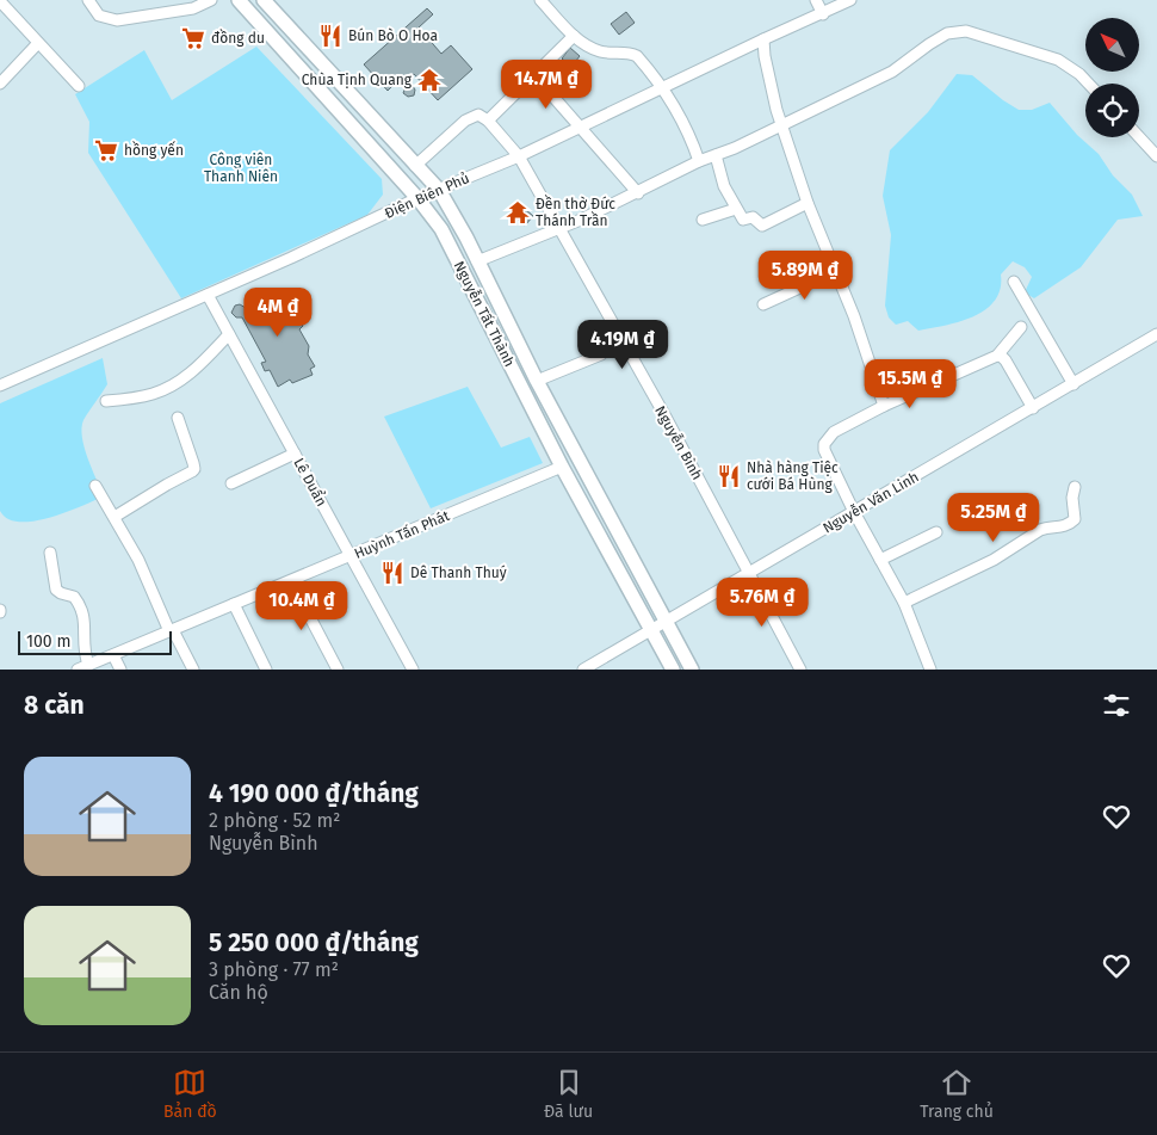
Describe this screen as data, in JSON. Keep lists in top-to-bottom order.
{
  "streets": {
    "main road": ["Nguyễn Tất Thành"],
    "street": [
      "Điện Biên Phủ",
      "Nguyễn Bình",
      "Lê Duẩn",
      "Nguyễn Văn Linh",
      "Huỳnh Tấn Phát"
    ]
  },
  "crossings": [
    ["Điện Biên Phủ", "Nguyễn Tất Thành"],
    ["Điện Biên Phủ", "Nguyễn Bình"],
    ["Điện Biên Phủ", "Lê Duẩn"],
    ["Nguyễn Tất Thành", "Nguyễn Văn Linh"],
    ["Nguyễn Tất Thành", "Huỳnh Tấn Phát"],
    ["Nguyễn Bình", "Nguyễn Văn Linh"],
    ["Lê Duẩn", "Huỳnh Tấn Phát"]
  ],
  "parks": ["Công viên Thanh Niên"],
  "places": {
    "restaurant": ["Bún Bò O Hoa", "Nhà hàng Tiệc cưới Bá Hùng", "Dê Thanh Thuý"],
    "supermarket": ["đồng du", "hồng yến"],
    "temple": ["Chùa Tịnh Quang", "Đền thờ Đức Thánh Trần"]
  },
  "scale_bar": "100 m",
  "north": "top left",
  "page": {
    "price": [
      "14.7M ₫",
      "5.89M ₫",
      "4M ₫",
      "4.19M ₫",
      "15.5M ₫",
      "5.25M ₫",
      "5.76M ₫",
      "10.4M ₫"
    ],
    "scale": "100 m",
    "heading": "8 căn",
    "list": [
      {
        "name": "4 190 000 ₫/tháng",
        "note": "2 phòng · 52 m² · Nguyễn Bình"
      },
      {
        "name": "5 250 000 ₫/tháng",
        "note": "3 phòng · 77 m² · Căn hộ"
      }
    ],
    "tabs": ["Bản đồ", "Đã lưu", "Trang chủ"]
  }
}
